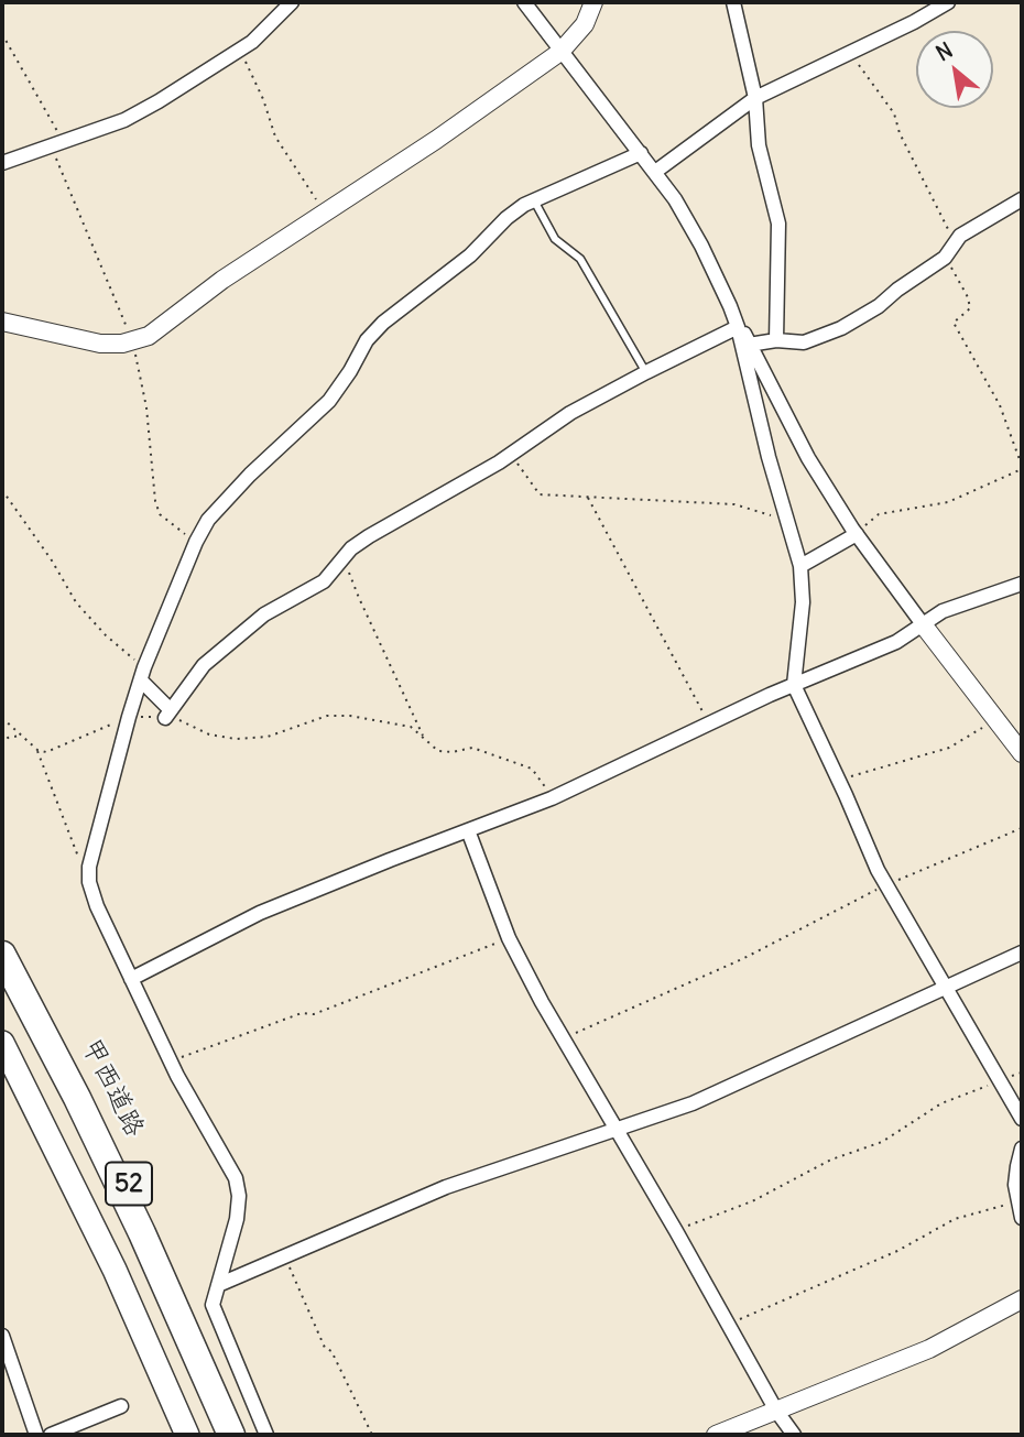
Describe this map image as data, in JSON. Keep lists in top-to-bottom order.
{
  "streets": {
    "highway": ["甲西道路", "52"]
  },
  "north": "top left"
}
